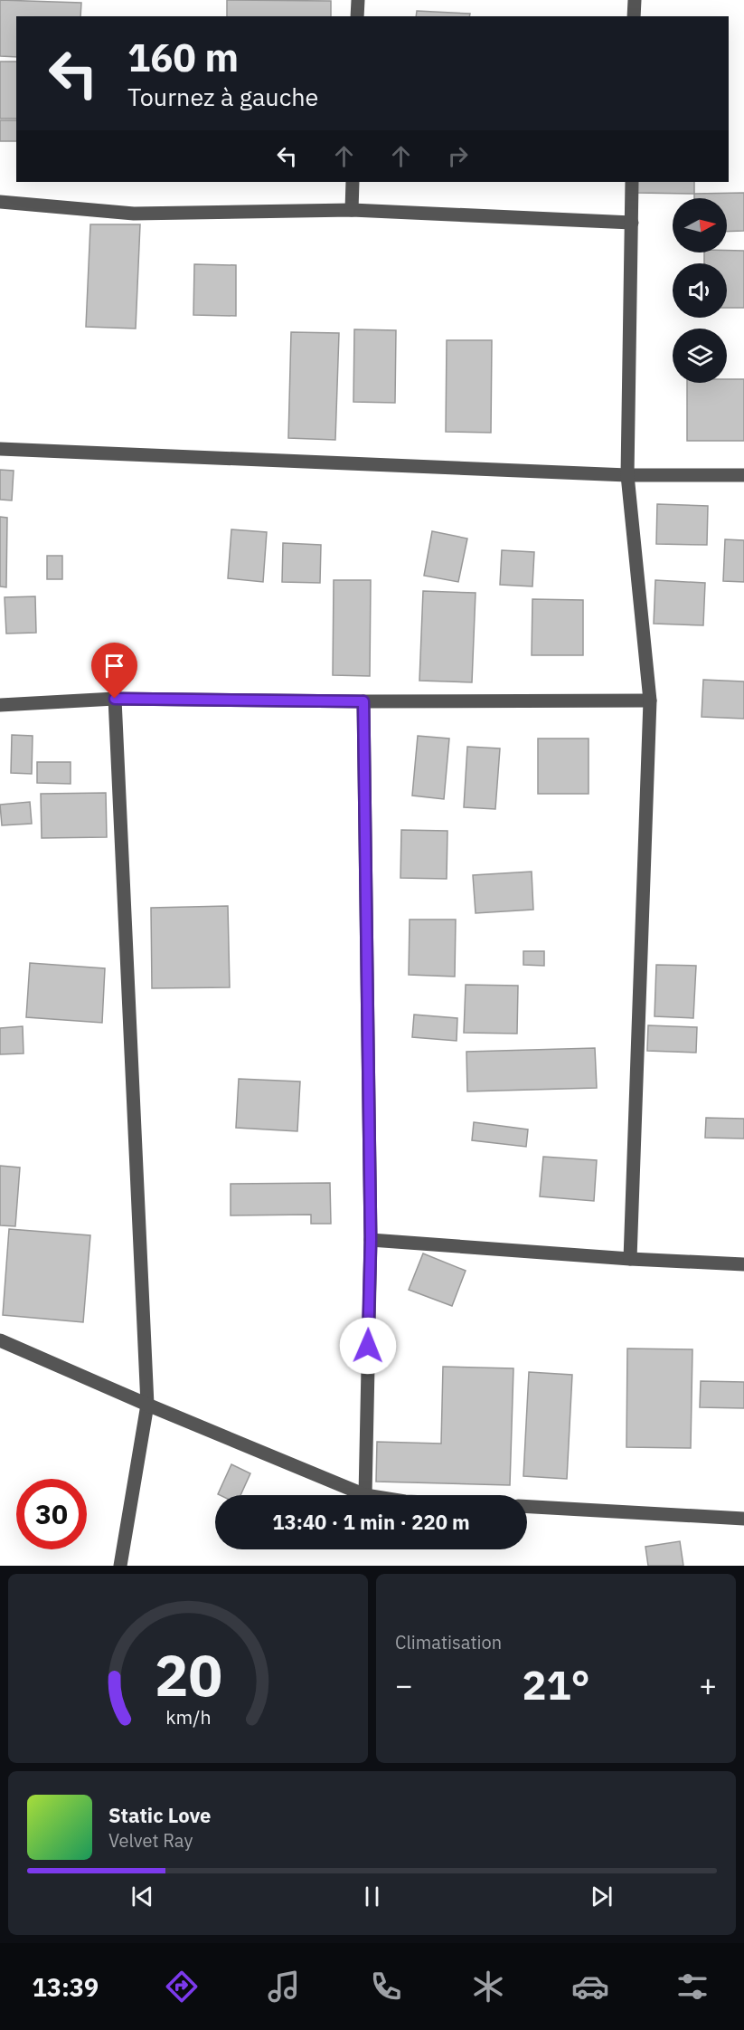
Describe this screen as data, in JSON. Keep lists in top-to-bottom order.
{
  "north": "right",
  "page": {
    "turn": ["160 m", "Tournez à gauche"],
    "limit": "30",
    "trip": "13:40 · 1 min · 220 m",
    "tile": "Climatisation",
    "heat": ["−", "21°", "+"],
    "song": ["Static Love", "Velvet Ray"],
    "tabs": "13:39",
    "gauge": ["20", "km/h"]
  }
}
